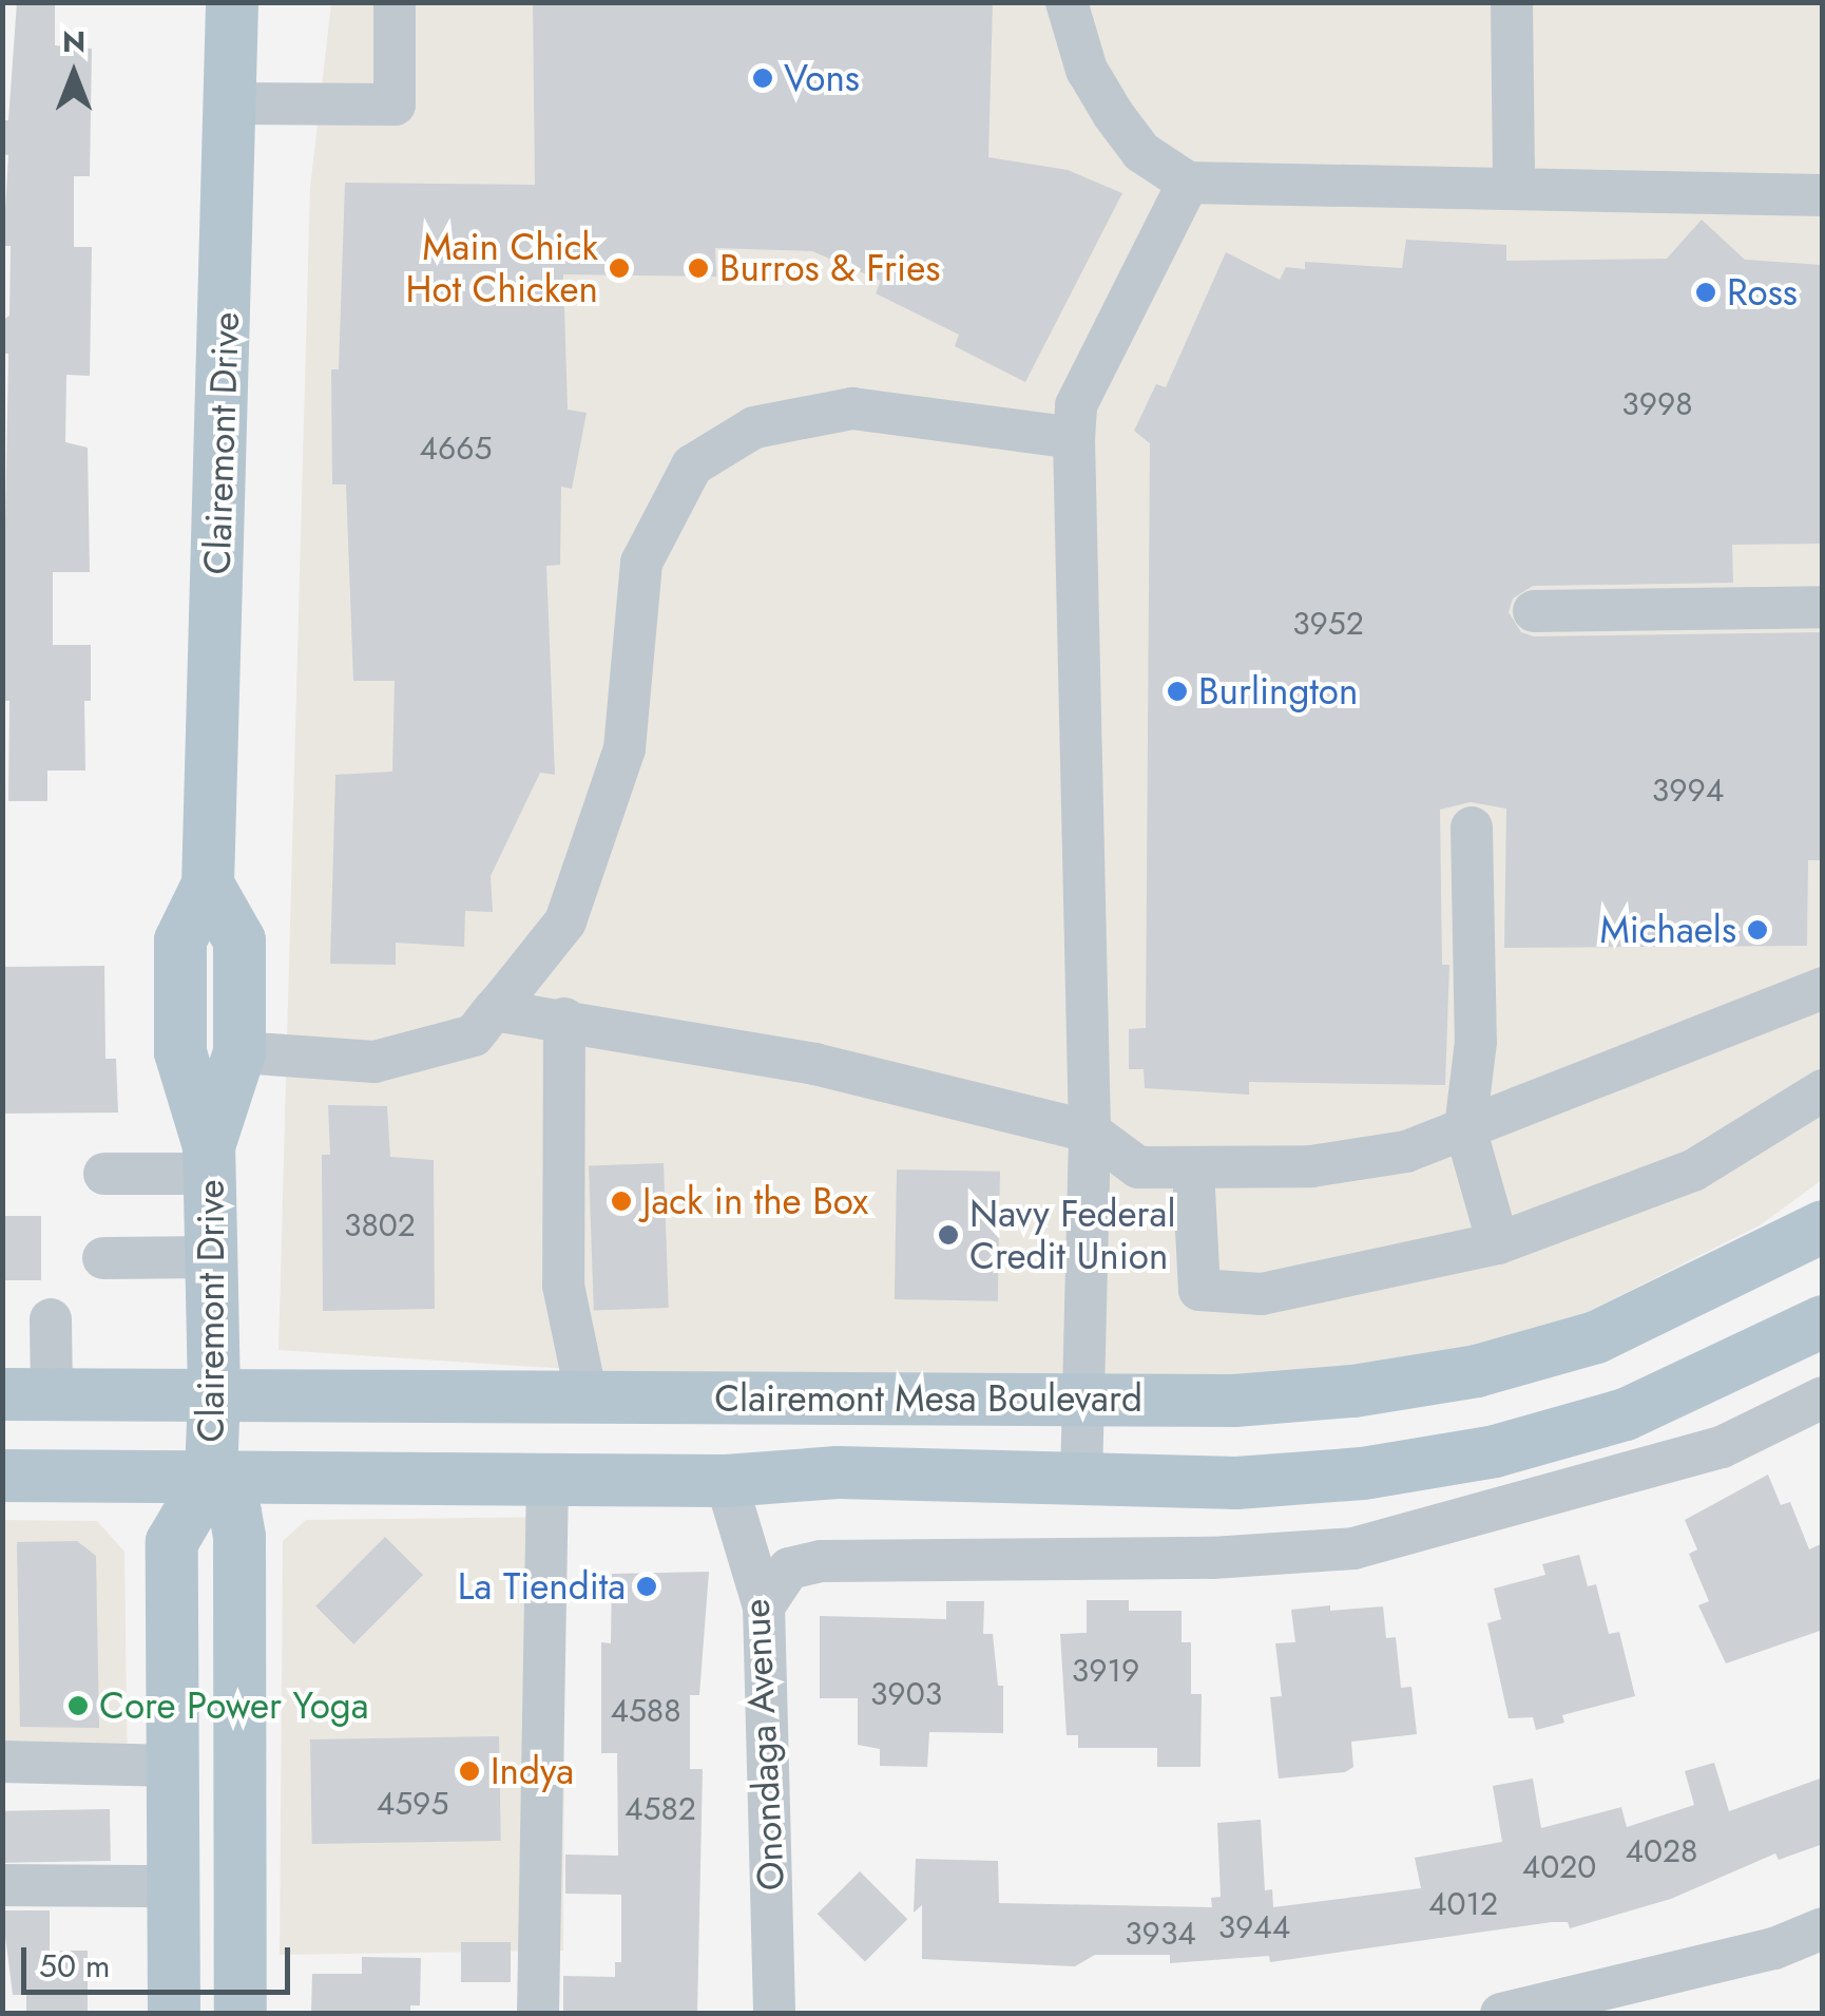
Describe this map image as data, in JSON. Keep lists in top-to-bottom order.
{
  "streets": {
    "main road": ["Clairemont Drive", "Clairemont Mesa Boulevard"],
    "street": ["Onondaga Avenue"]
  },
  "crossings": [
    ["Clairemont Drive", "Clairemont Mesa Boulevard"],
    ["Clairemont Mesa Boulevard", "Onondaga Avenue"]
  ],
  "places": [
    "Vons",
    "Main Chick Hot Chicken",
    "Burros & Fries",
    "Ross",
    "Burlington",
    "Michaels",
    "Jack in the Box",
    "Navy Federal Credit Union",
    "La Tiendita",
    "Core Power Yoga",
    "Indya"
  ],
  "house_numbers": [
    "3998",
    "4665",
    "3952",
    "3994",
    "3802",
    "3919",
    "3903",
    "4588",
    "4595",
    "4582",
    "4028",
    "4020",
    "4012",
    "3944",
    "3934"
  ],
  "scale_bar": "50 m",
  "north": "top"
}
